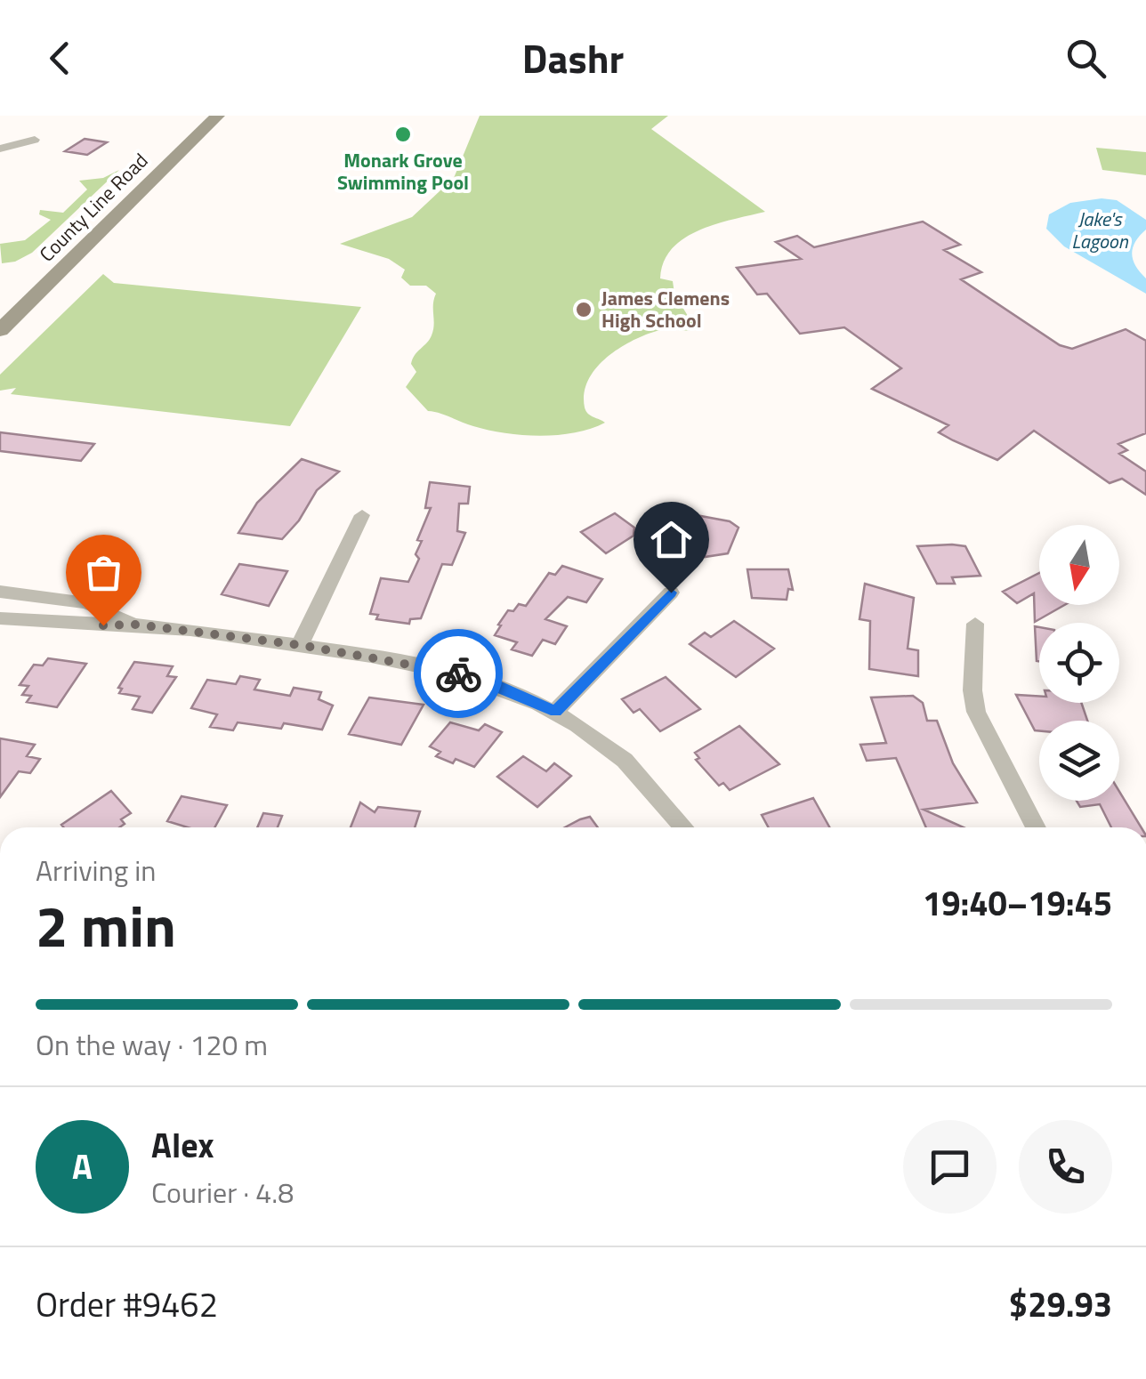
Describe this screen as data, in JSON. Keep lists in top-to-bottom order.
{
  "streets": {
    "main road": ["County Line Road"]
  },
  "water": ["Jake's Lagoon"],
  "places": ["Monark Grove Swimming Pool", "James Clemens High School"],
  "north": "bottom",
  "page": {
    "header": "Dashr",
    "heading": ["2 min", "Arriving in", "19:40–19:45"],
    "panel": [
      "Alex",
      "Courier · 4.8",
      "Order #9462",
      "$29.93"
    ],
    "bar": "On the way · 120 m",
    "round": "A"
  }
}
